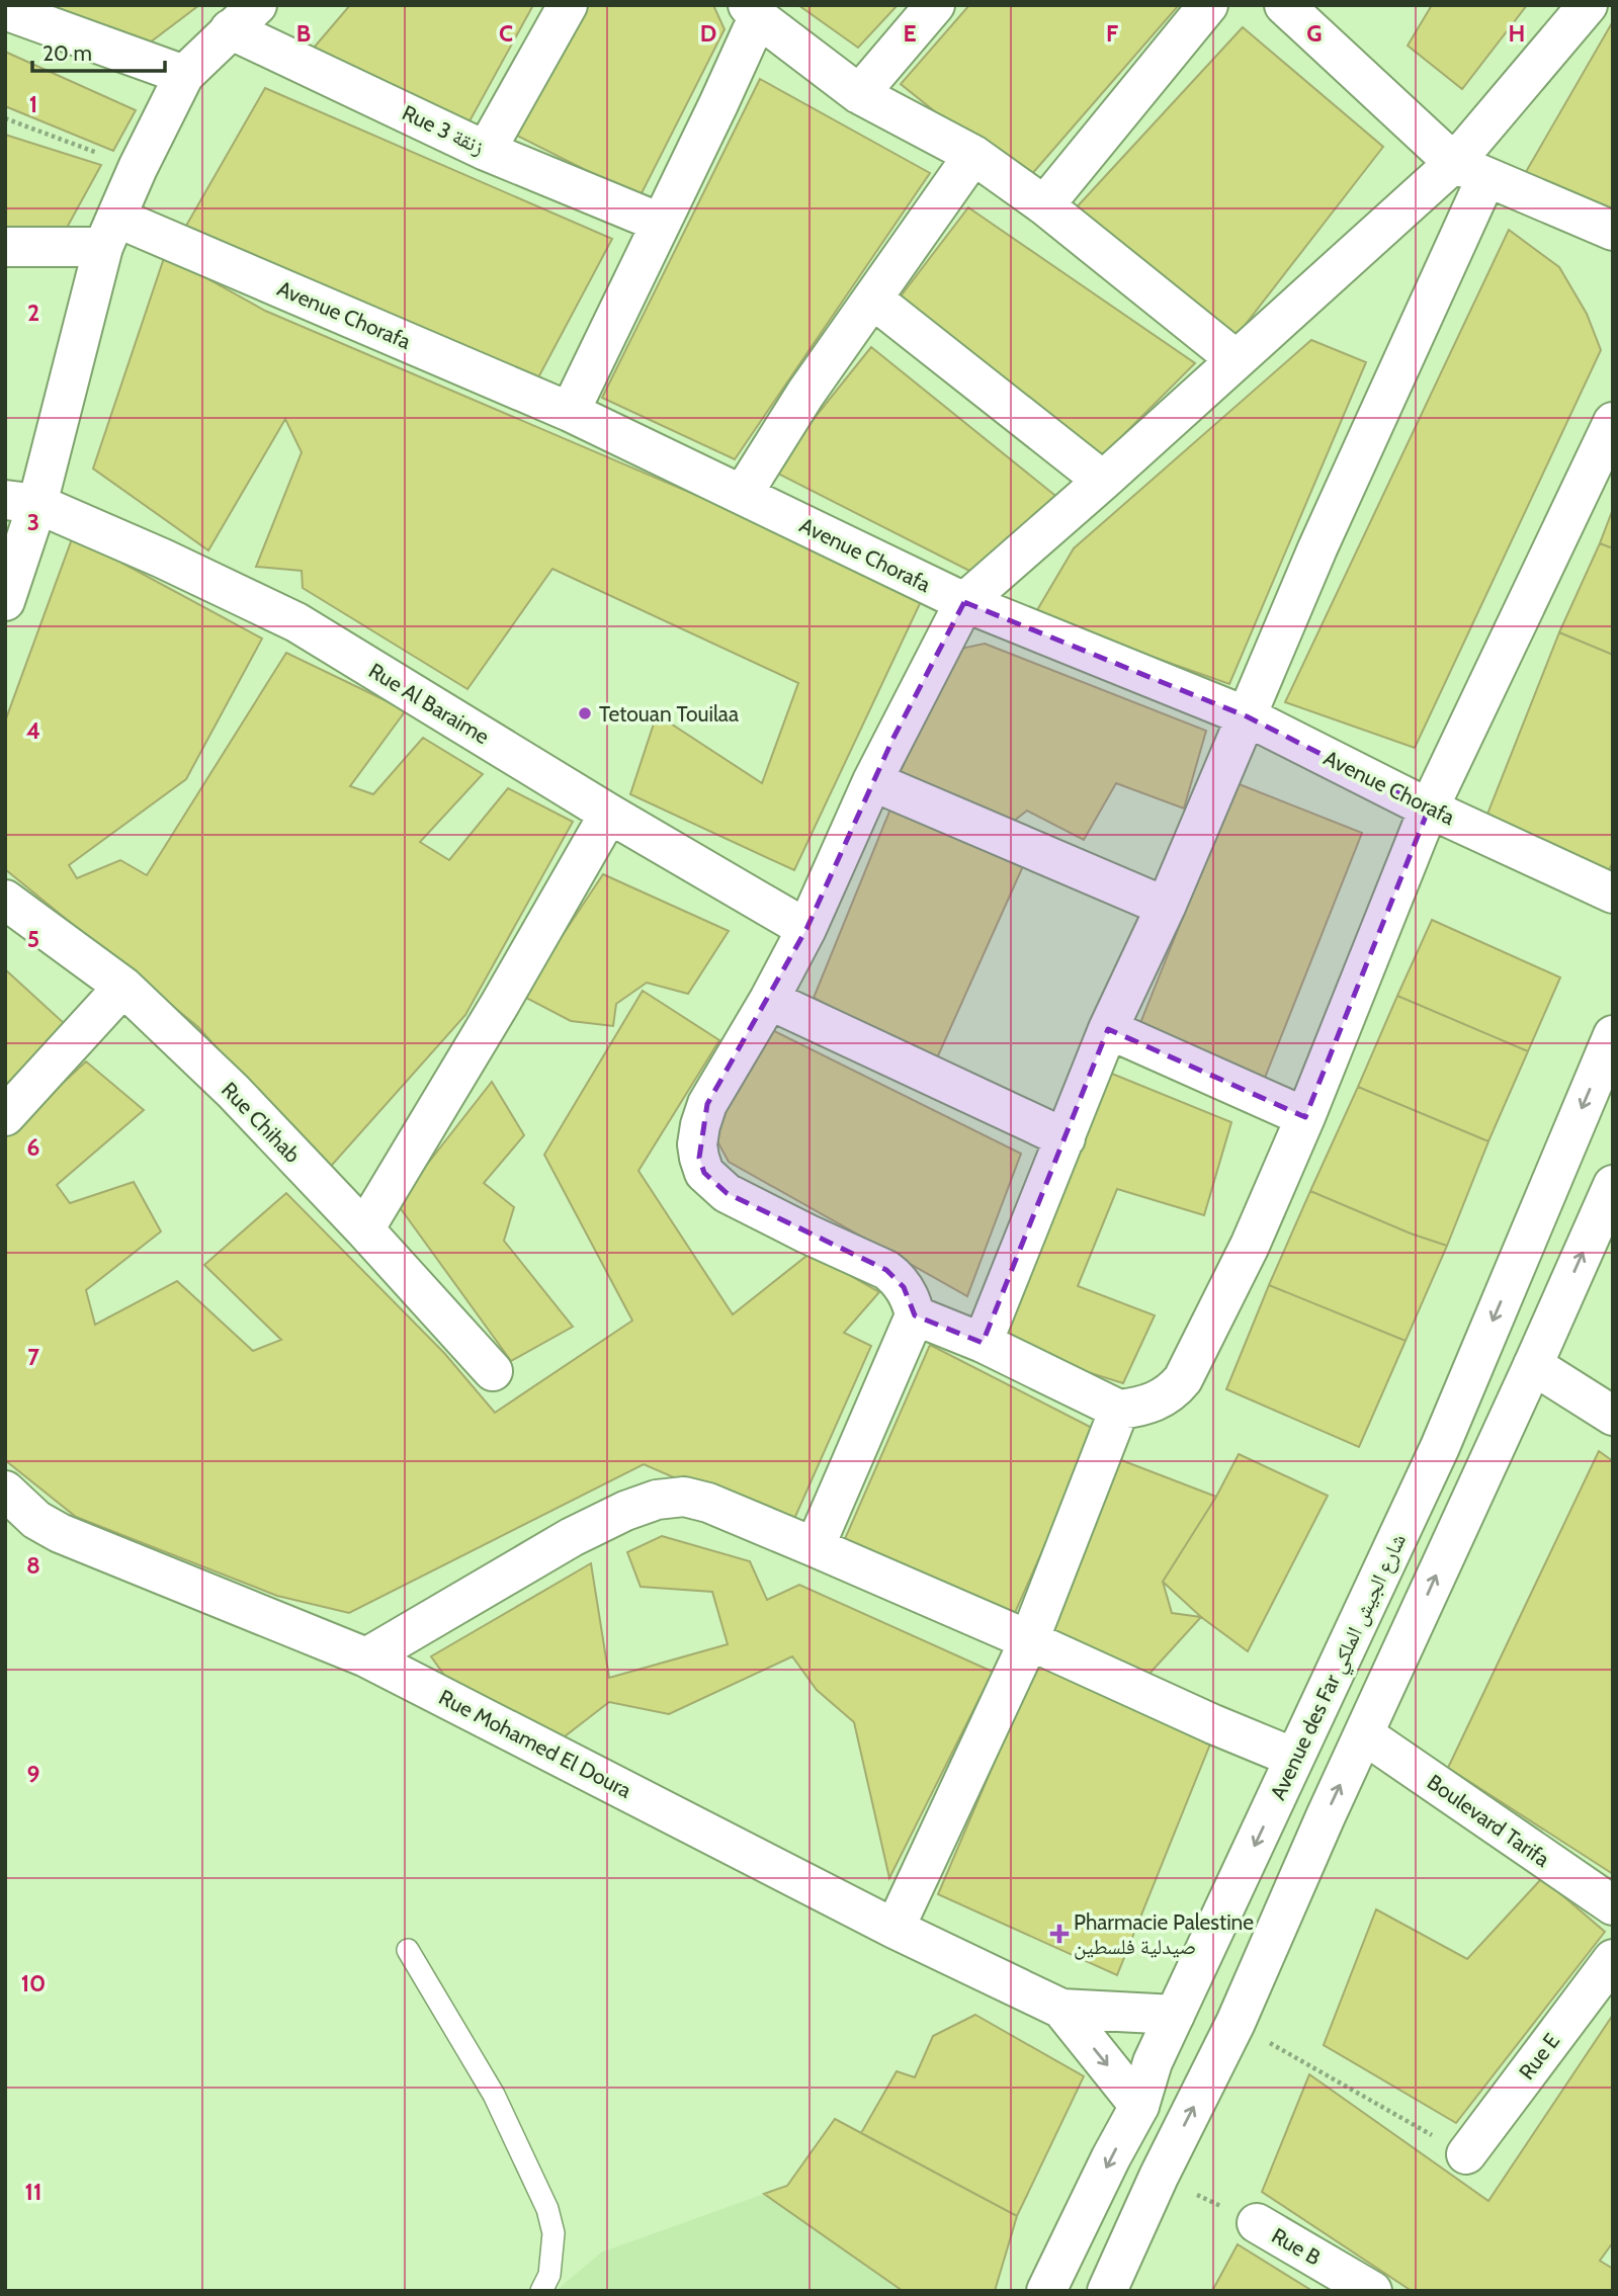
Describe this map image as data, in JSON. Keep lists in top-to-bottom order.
{
  "streets": {
    "street": [
      "Rue 3 زنقة",
      "Avenue Chorafa",
      "Rue Al Baraime",
      "Rue Chihab",
      "Avenue des Far شارع الجيش الملكي",
      "Rue Mohamed El Doura",
      "Boulevard Tarifa",
      "Rue E",
      "Rue B"
    ]
  },
  "crossings": [
    ["Avenue des Far شارع الجيش الملكي", "Rue Mohamed El Doura"]
  ],
  "places": {
    "other": ["Tetouan Touilaa"],
    "health": ["Pharmacie Palestine صيدلية فلسطين"]
  },
  "scale_bar": "20 m",
  "grid": {
    "columns": [
      "B",
      "C",
      "D",
      "E",
      "F",
      "G",
      "H"
    ],
    "rows": [
      "1",
      "2",
      "3",
      "4",
      "5",
      "6",
      "7",
      "8",
      "9",
      "10",
      "11"
    ]
  }
}
